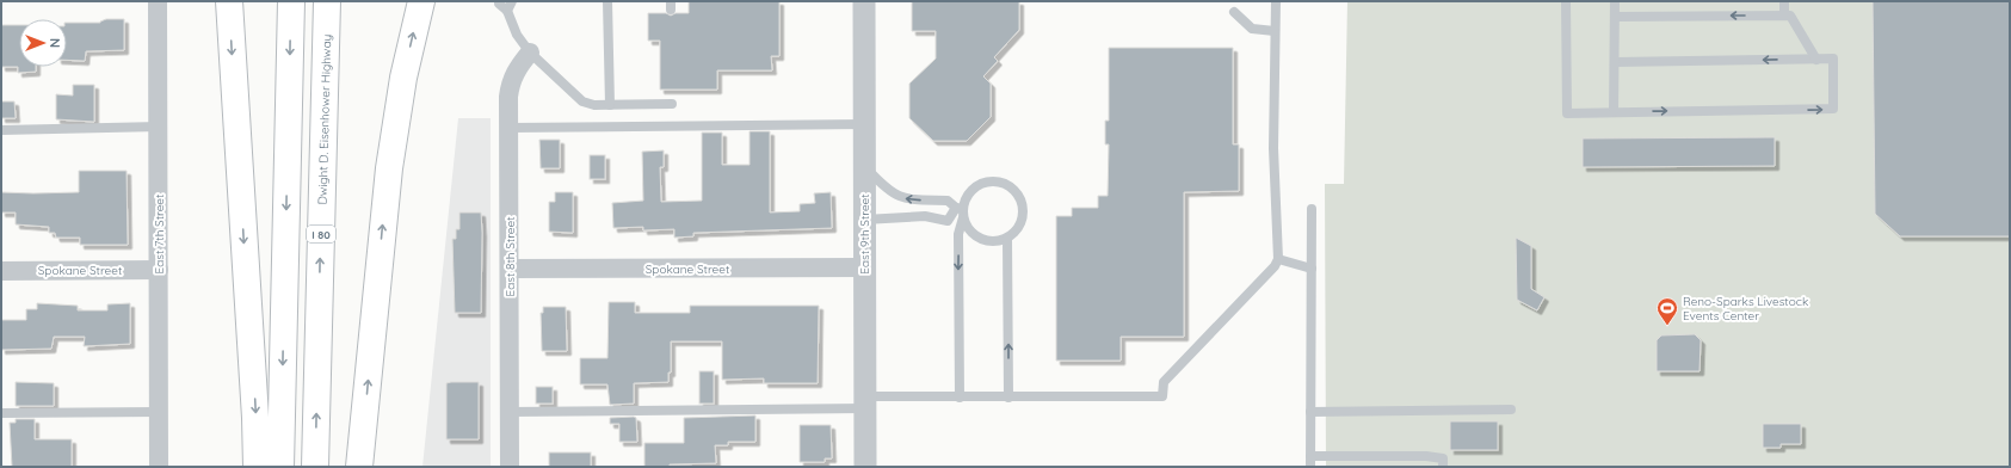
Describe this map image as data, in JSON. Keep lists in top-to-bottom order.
{
  "streets": {
    "highway": ["Dwight D. Eisenhower Highway", "I 80"],
    "street": [
      "East 7th Street",
      "East 9th Street",
      "East 8th Street",
      "Spokane Street"
    ]
  },
  "crossings": [
    ["East 7th Street", "Spokane Street"],
    ["East 9th Street", "Spokane Street"],
    ["East 8th Street", "Spokane Street"]
  ],
  "places": {
    "sports": ["Reno-Sparks Livestock Events Center"]
  },
  "north": "right"
}
